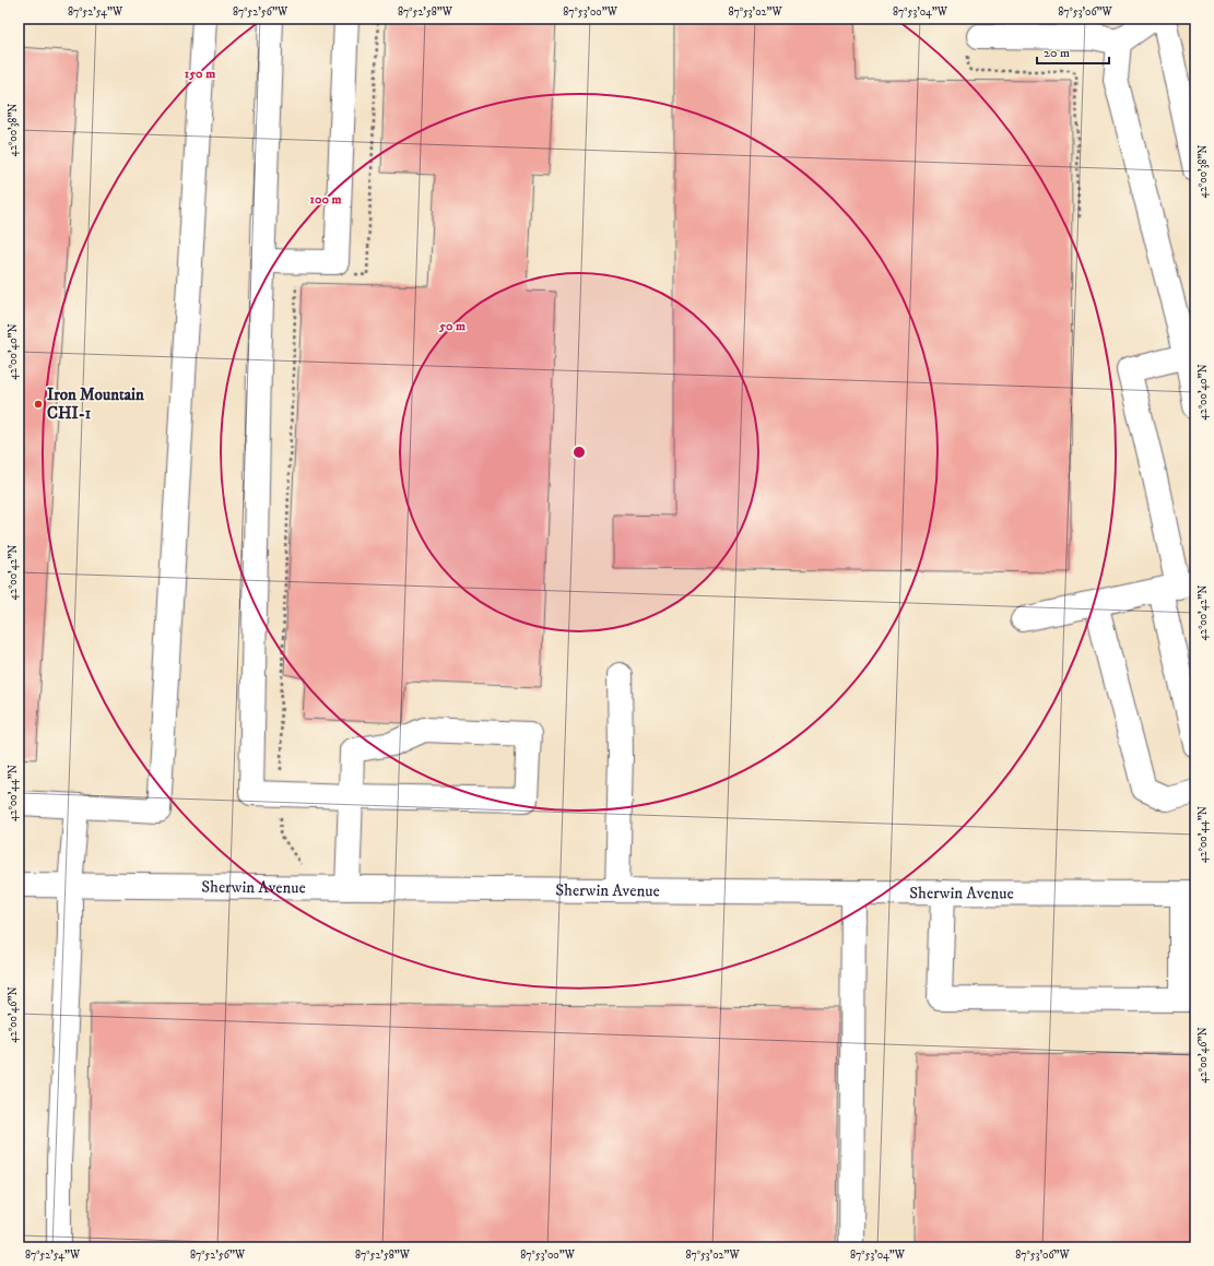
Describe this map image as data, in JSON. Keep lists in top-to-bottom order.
{
  "streets": {
    "street": ["Sherwin Avenue"]
  },
  "places": ["Iron Mountain CHI-1"],
  "scale_bar": "20 m",
  "coordinates": [
    "87°52'54\"W",
    "87°52'56\"W",
    "87°52'58\"W",
    "87°53'00\"W",
    "87°53'02\"W",
    "87°53'04\"W",
    "87°53'06\"W",
    "42°00'38\"N",
    "42°00'40\"N",
    "42°00'42\"N",
    "42°00'44\"N",
    "42°00'46\"N"
  ],
  "rings": ["150 m", "100 m", "50 m"]
}
